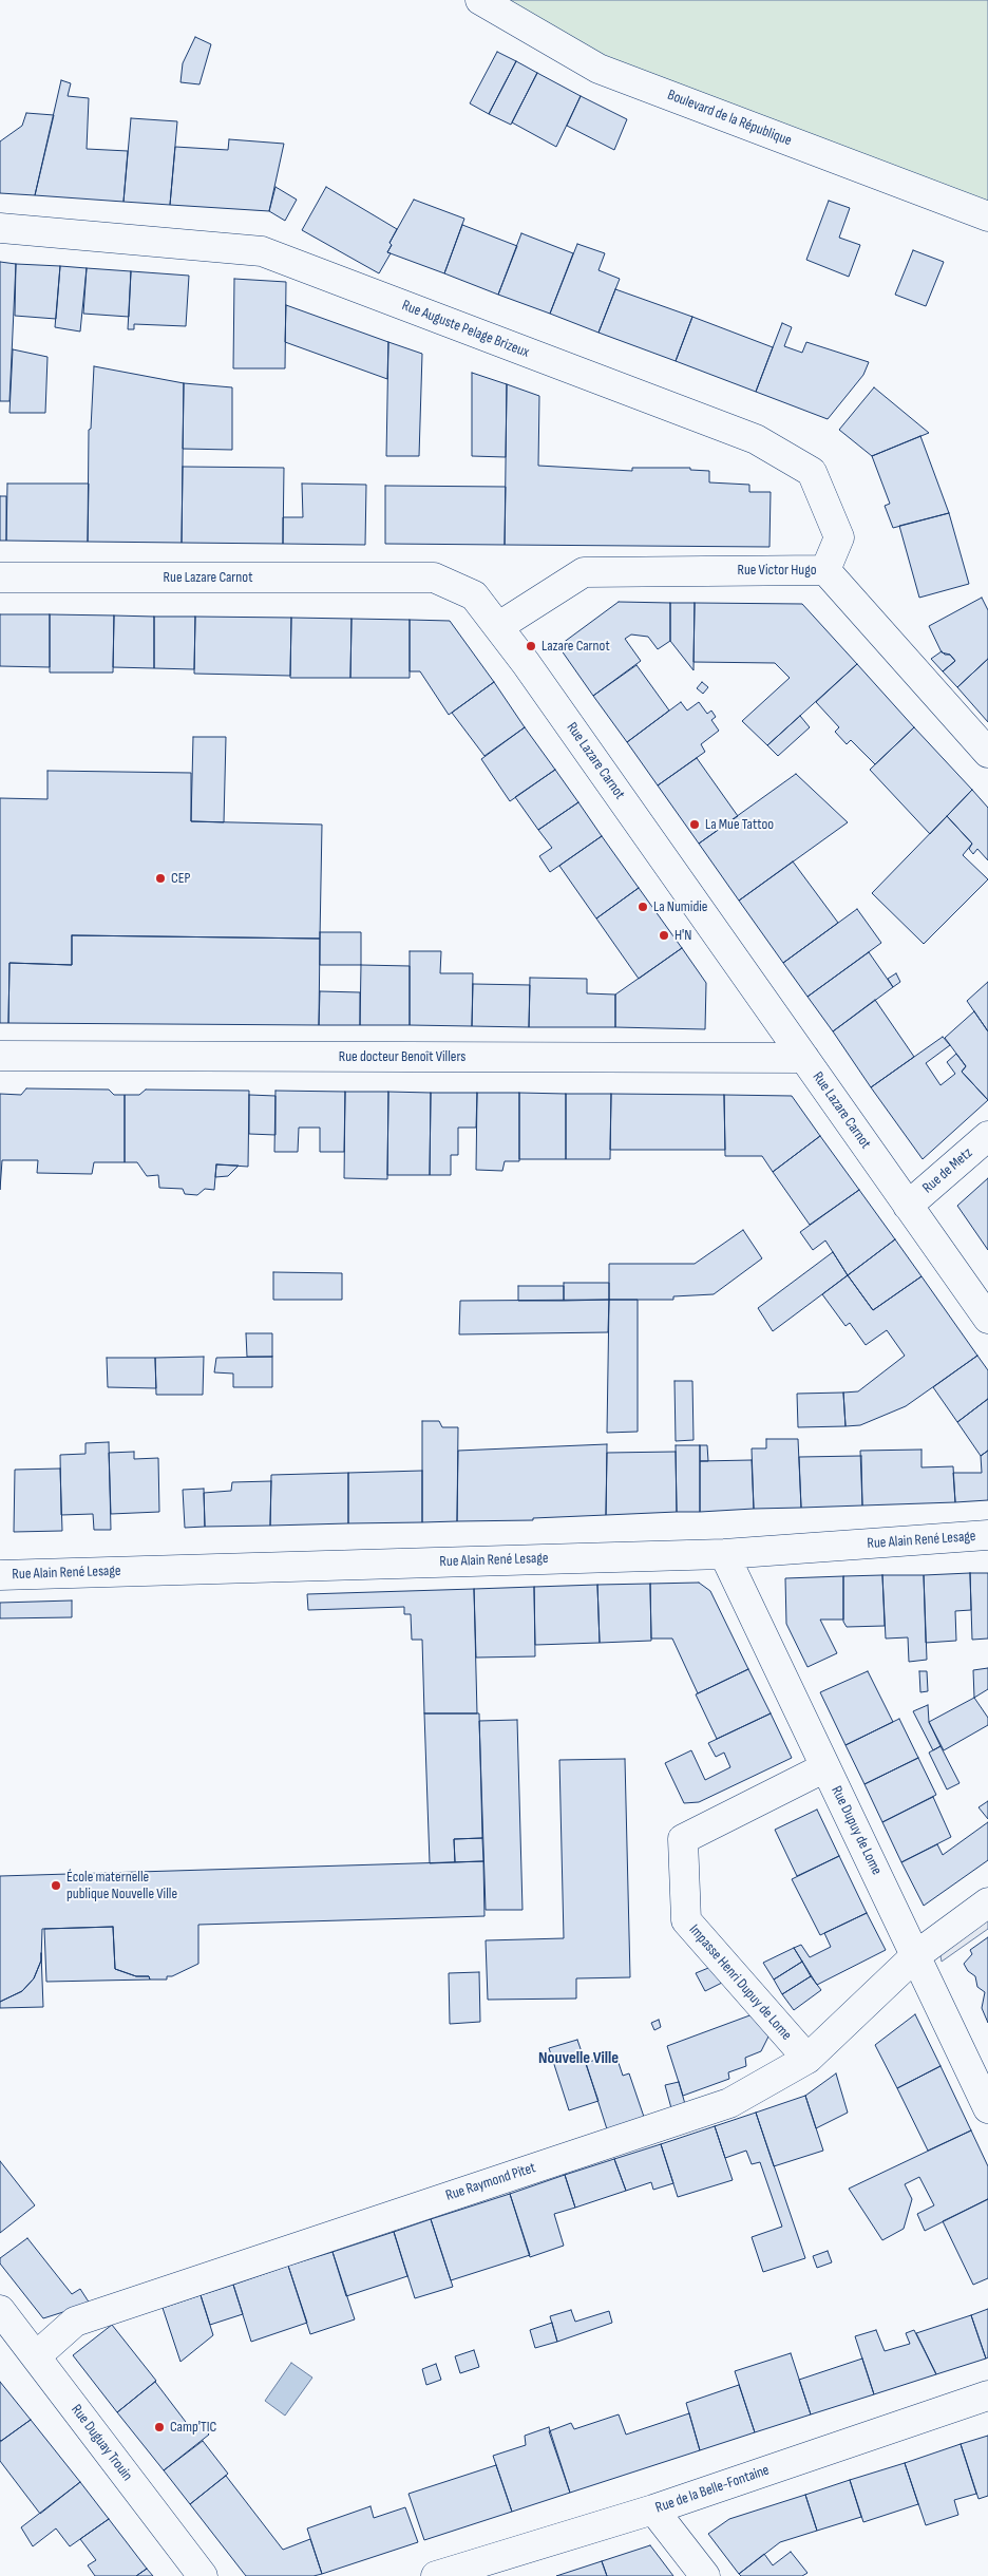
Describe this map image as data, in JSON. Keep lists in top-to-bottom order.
{
  "streets": {
    "street": [
      "Boulevard de la République",
      "Rue Auguste Pelage Brizeux",
      "Rue Victor Hugo",
      "Rue Lazare Carnot",
      "Rue docteur Benoît Villers",
      "Rue de Metz",
      "Rue Alain René Lesage",
      "Rue Dupuy de Lome",
      "Impasse Henri Dupuy de Lome",
      "Rue Raymond Pitet",
      "Rue Duguay Trouin",
      "Rue de la Belle-Fontaine"
    ]
  },
  "crossings": [
    ["Rue Auguste Pelage Brizeux", "Rue Victor Hugo"],
    ["Rue Victor Hugo", "Rue Lazare Carnot"],
    ["Rue Lazare Carnot", "Rue docteur Benoît Villers"],
    ["Rue Lazare Carnot", "Rue de Metz"],
    ["Rue Alain René Lesage", "Rue Dupuy de Lome"],
    ["Rue Dupuy de Lome", "Impasse Henri Dupuy de Lome"],
    ["Rue Dupuy de Lome", "Rue Raymond Pitet"],
    ["Impasse Henri Dupuy de Lome", "Rue Raymond Pitet"],
    ["Rue Raymond Pitet", "Rue Duguay Trouin"]
  ],
  "districts": ["Nouvelle Ville"],
  "places": [
    "Lazare Carnot",
    "La Mue Tattoo",
    "CEP",
    "La Numidie",
    "H'N",
    "École maternelle publique Nouvelle Ville",
    "Camp'TIC"
  ]
}
